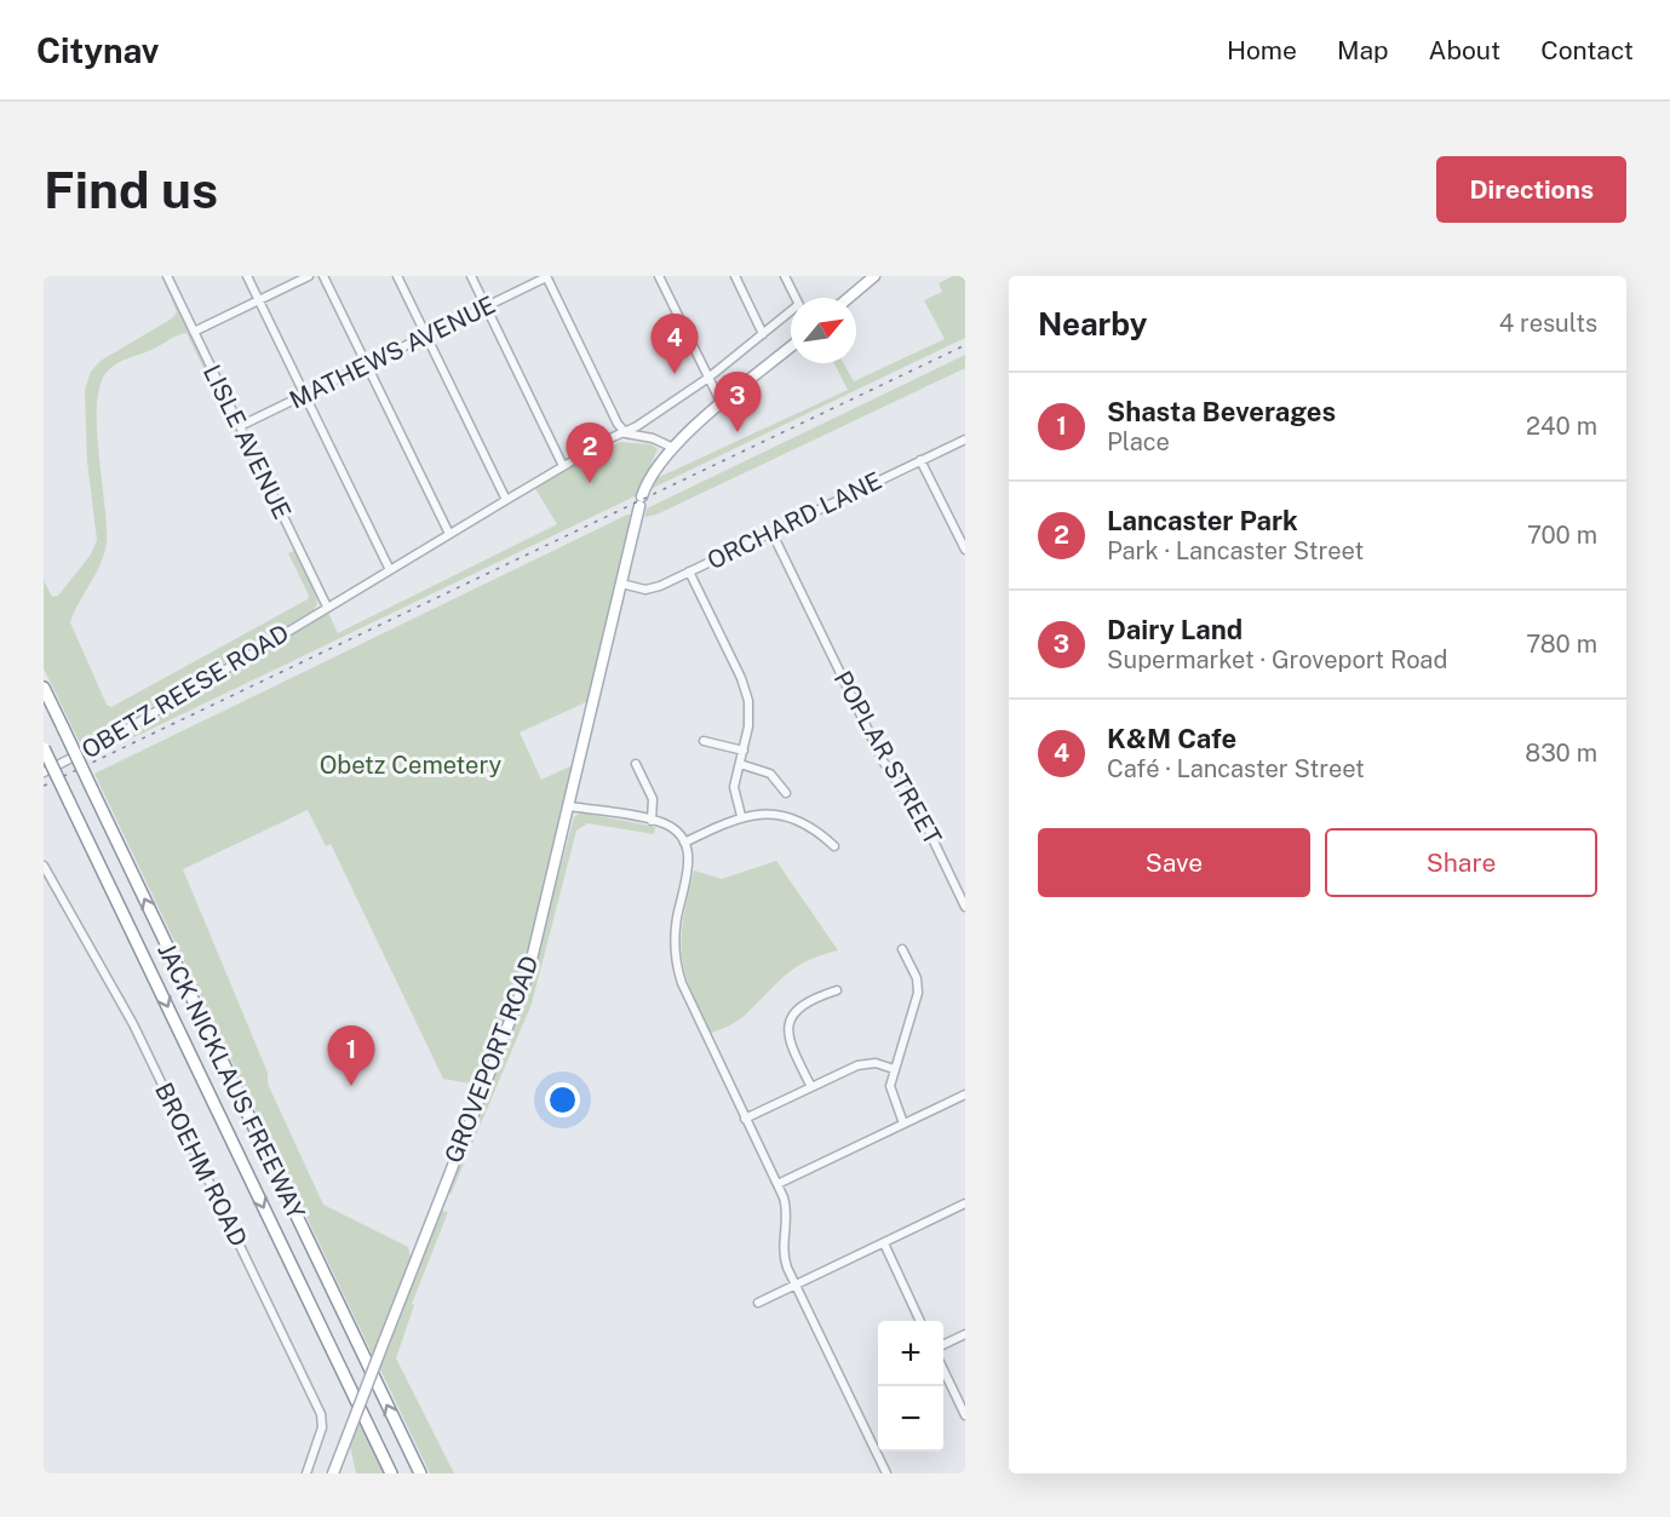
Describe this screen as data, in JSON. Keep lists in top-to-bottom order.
{
  "streets": {
    "highway": ["JACK NICKLAUS FREEWAY"],
    "main road": ["GROVEPORT ROAD"],
    "street": [
      "MATHEWS AVENUE",
      "LISLE AVENUE",
      "ORCHARD LANE",
      "OBETZ REESE ROAD",
      "POPLAR STREET",
      "BROEHM ROAD"
    ]
  },
  "crossings": [
    ["MATHEWS AVENUE", "LISLE AVENUE"],
    ["LISLE AVENUE", "OBETZ REESE ROAD"],
    ["ORCHARD LANE", "POPLAR STREET"],
    ["ORCHARD LANE", "GROVEPORT ROAD"]
  ],
  "parks": ["Obetz Cemetery"],
  "north": "top right",
  "page": {
    "header": "Citynav",
    "nav": [
      "Home",
      "Map",
      "About",
      "Contact"
    ],
    "buttons": [
      "Directions",
      ["Save", "Share"]
    ],
    "title": "Find us",
    "heading": ["Nearby", "4 results"],
    "pins": [
      "4",
      "3",
      "2",
      "1"
    ],
    "list": [
      {
        "mark": "1",
        "name": "Shasta Beverages",
        "note": "Place",
        "value": "240 m"
      },
      {
        "mark": "2",
        "name": "Lancaster Park",
        "note": "Park · Lancaster Street",
        "value": "700 m"
      },
      {
        "mark": "3",
        "name": "Dairy Land",
        "note": "Supermarket · Groveport Road",
        "value": "780 m"
      },
      {
        "mark": "4",
        "name": "K&M Cafe",
        "note": "Café · Lancaster Street",
        "value": "830 m"
      }
    ],
    "map_buttons": ["+", "−"]
  }
}
